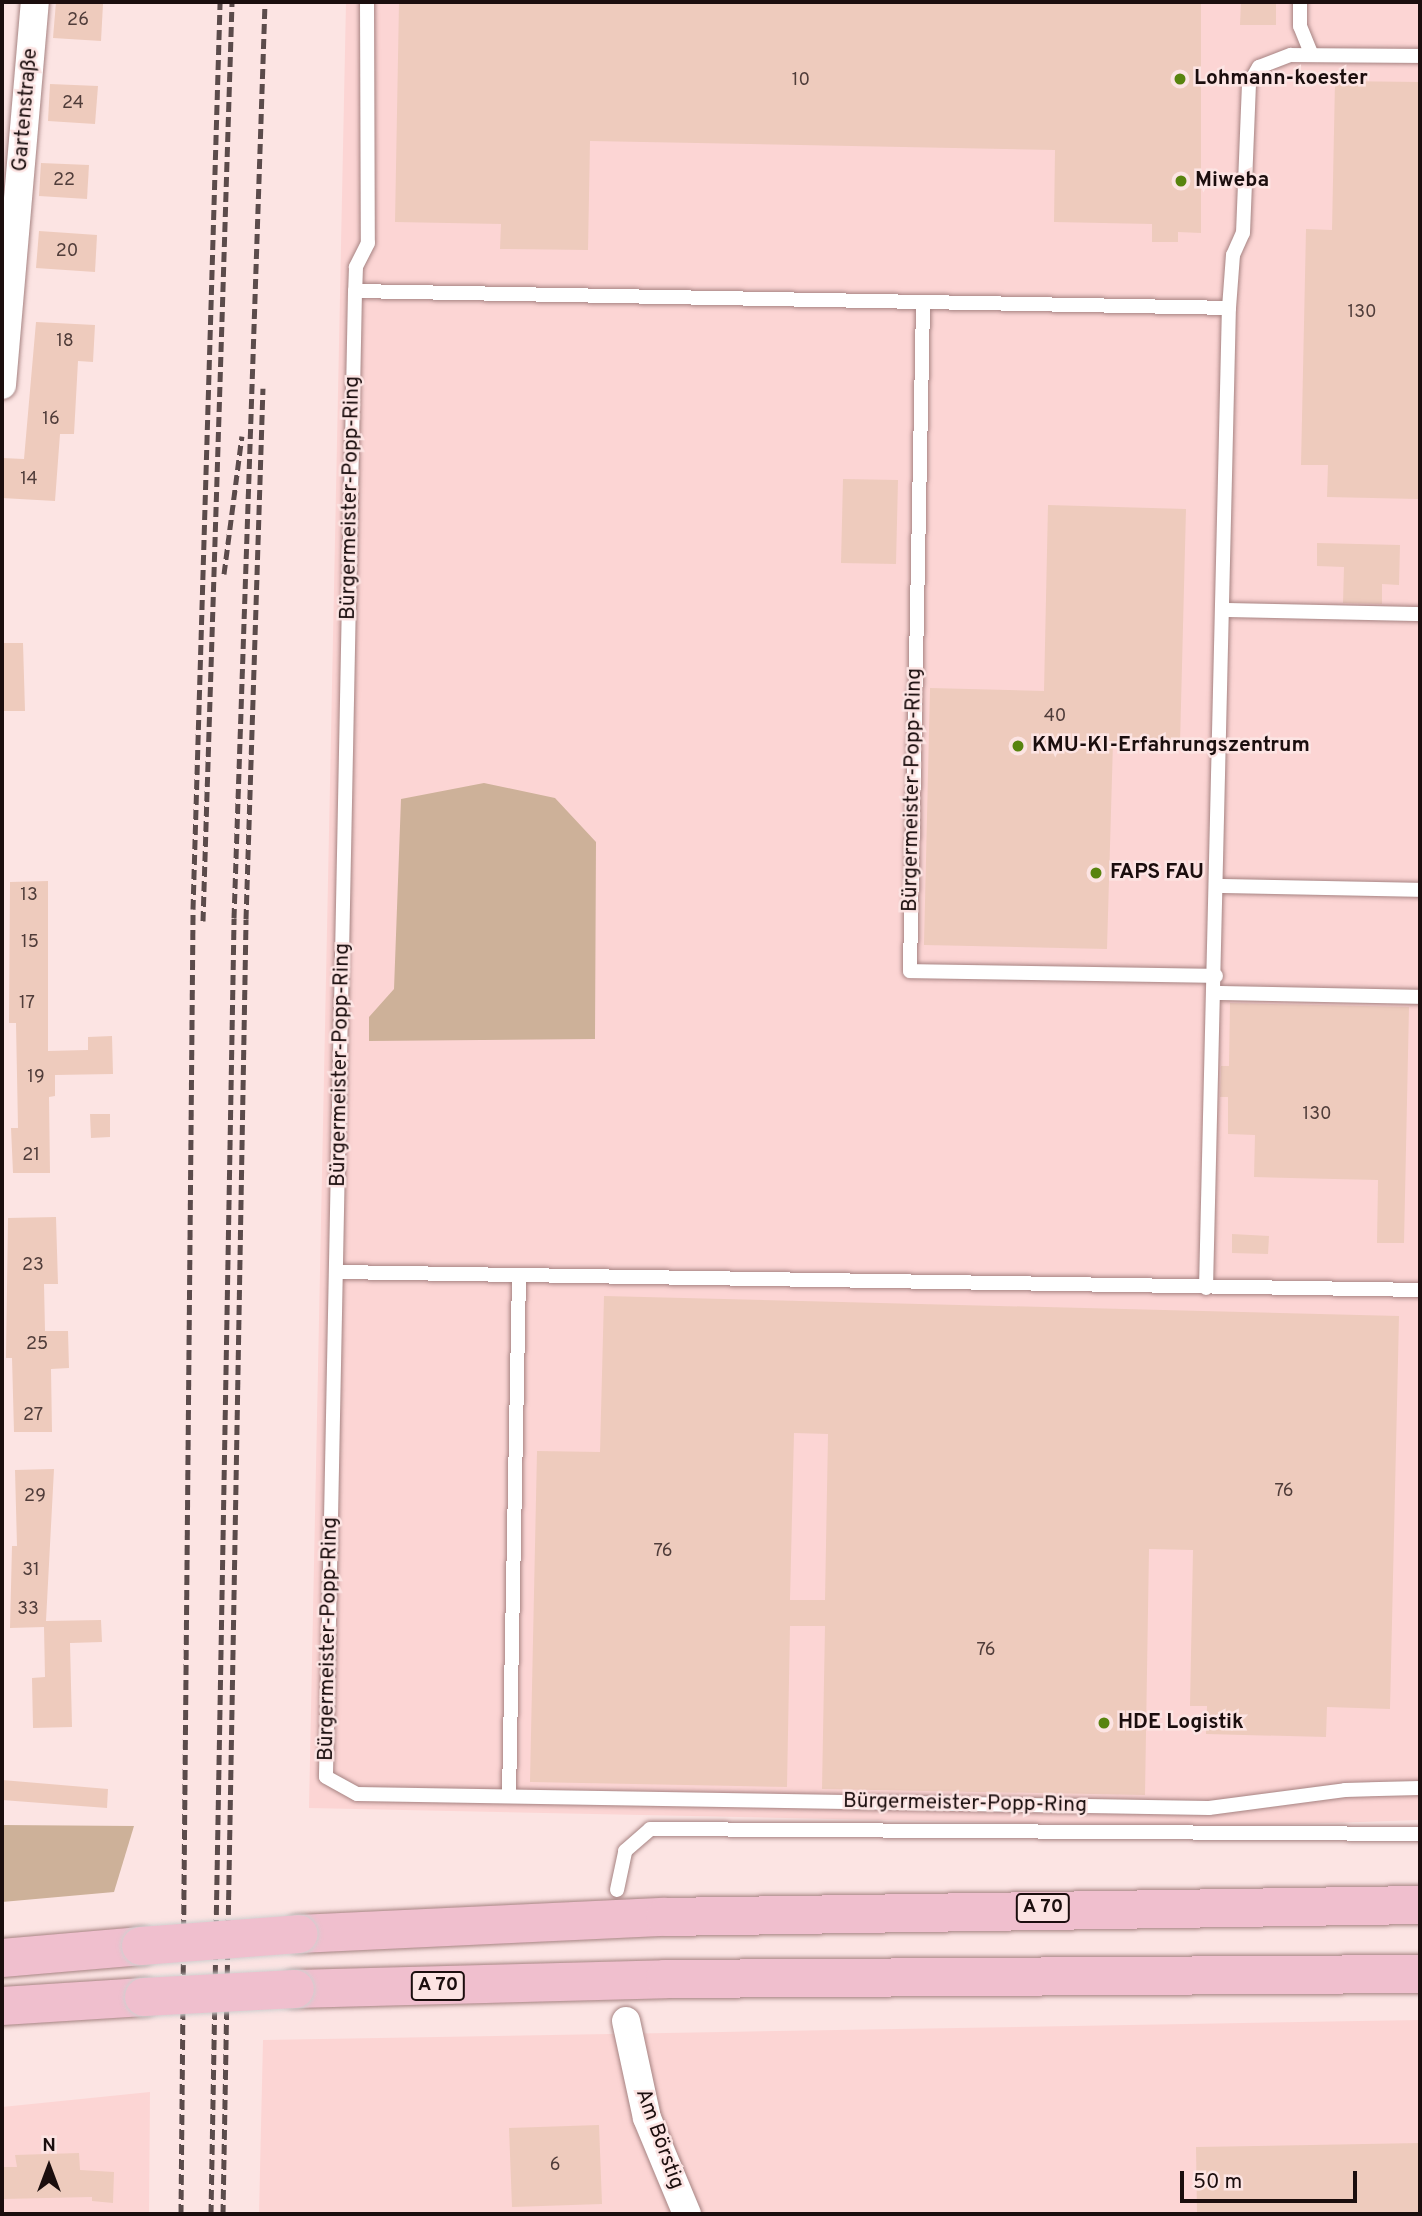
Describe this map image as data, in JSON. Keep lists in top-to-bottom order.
{
  "streets": {
    "highway": ["A 70"],
    "street": ["Gartenstraße", "Am Börstig"],
    "lane": ["Bürgermeister-Popp-Ring"]
  },
  "places": [
    "Lohmann-koester",
    "Miweba",
    "KMU-KI-Erfahrungszentrum",
    "FAPS FAU",
    "HDE Logistik"
  ],
  "house_numbers": [
    "26",
    "10",
    "24",
    "22",
    "20",
    "130",
    "18",
    "16",
    "14",
    "40",
    "13",
    "15",
    "17",
    "19",
    "130",
    "21",
    "23",
    "25",
    "27",
    "76",
    "29",
    "76",
    "31",
    "33",
    "76",
    "6"
  ],
  "scale_bar": "50 m",
  "north": "top"
}
